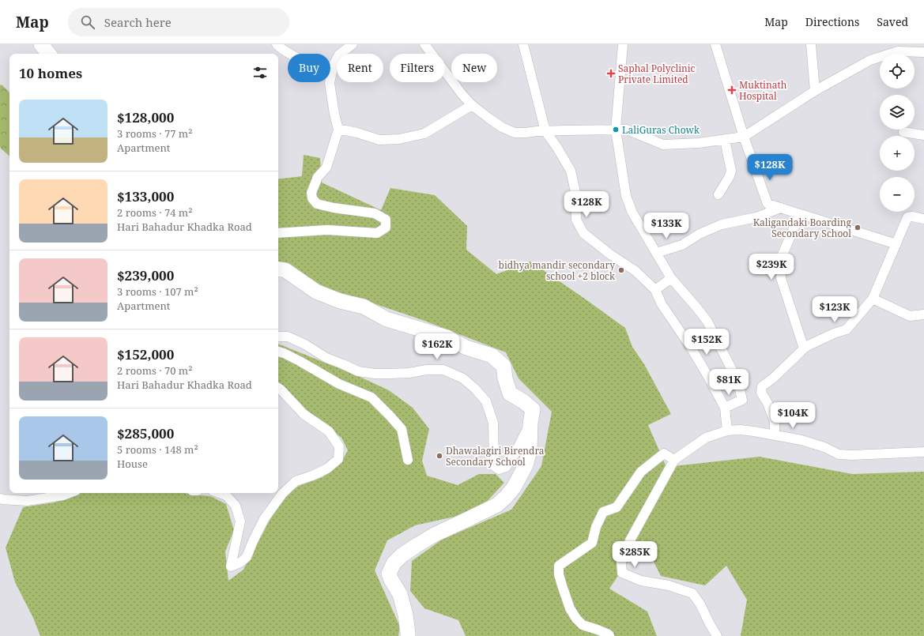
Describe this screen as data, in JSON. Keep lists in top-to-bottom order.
{
  "places": {
    "health": ["Saphal Polyclinic Private Limited", "Muktinath Hospital"],
    "other": [
      "LaliGuras Chowk",
      "Kaligandaki Boarding Secondary School",
      "bidhya mandir secondary school +2 block",
      "Dhawalagiri Birendra Secondary School"
    ]
  },
  "page": {
    "header": "Map",
    "search": "Search here",
    "nav": ["Map", "Directions", "Saved"],
    "map_buttons": ["+", "−"],
    "chip": [
      "Buy",
      "Rent",
      "Filters",
      "New"
    ],
    "heading": "10 homes",
    "list": [
      {
        "name": "$128,000",
        "note": "3 rooms · 77 m² · Apartment"
      },
      {
        "name": "$133,000",
        "note": "2 rooms · 74 m² · Hari Bahadur Khadka Road"
      },
      {
        "name": "$239,000",
        "note": "3 rooms · 107 m² · Apartment"
      },
      {
        "name": "$152,000",
        "note": "2 rooms · 70 m² · Hari Bahadur Khadka Road"
      },
      {
        "name": "$285,000",
        "note": "5 rooms · 148 m² · House"
      }
    ],
    "price": [
      "$128K",
      "$128K",
      "$133K",
      "$239K",
      "$123K",
      "$152K",
      "$162K",
      "$81K",
      "$104K",
      "$285K"
    ]
  }
}
